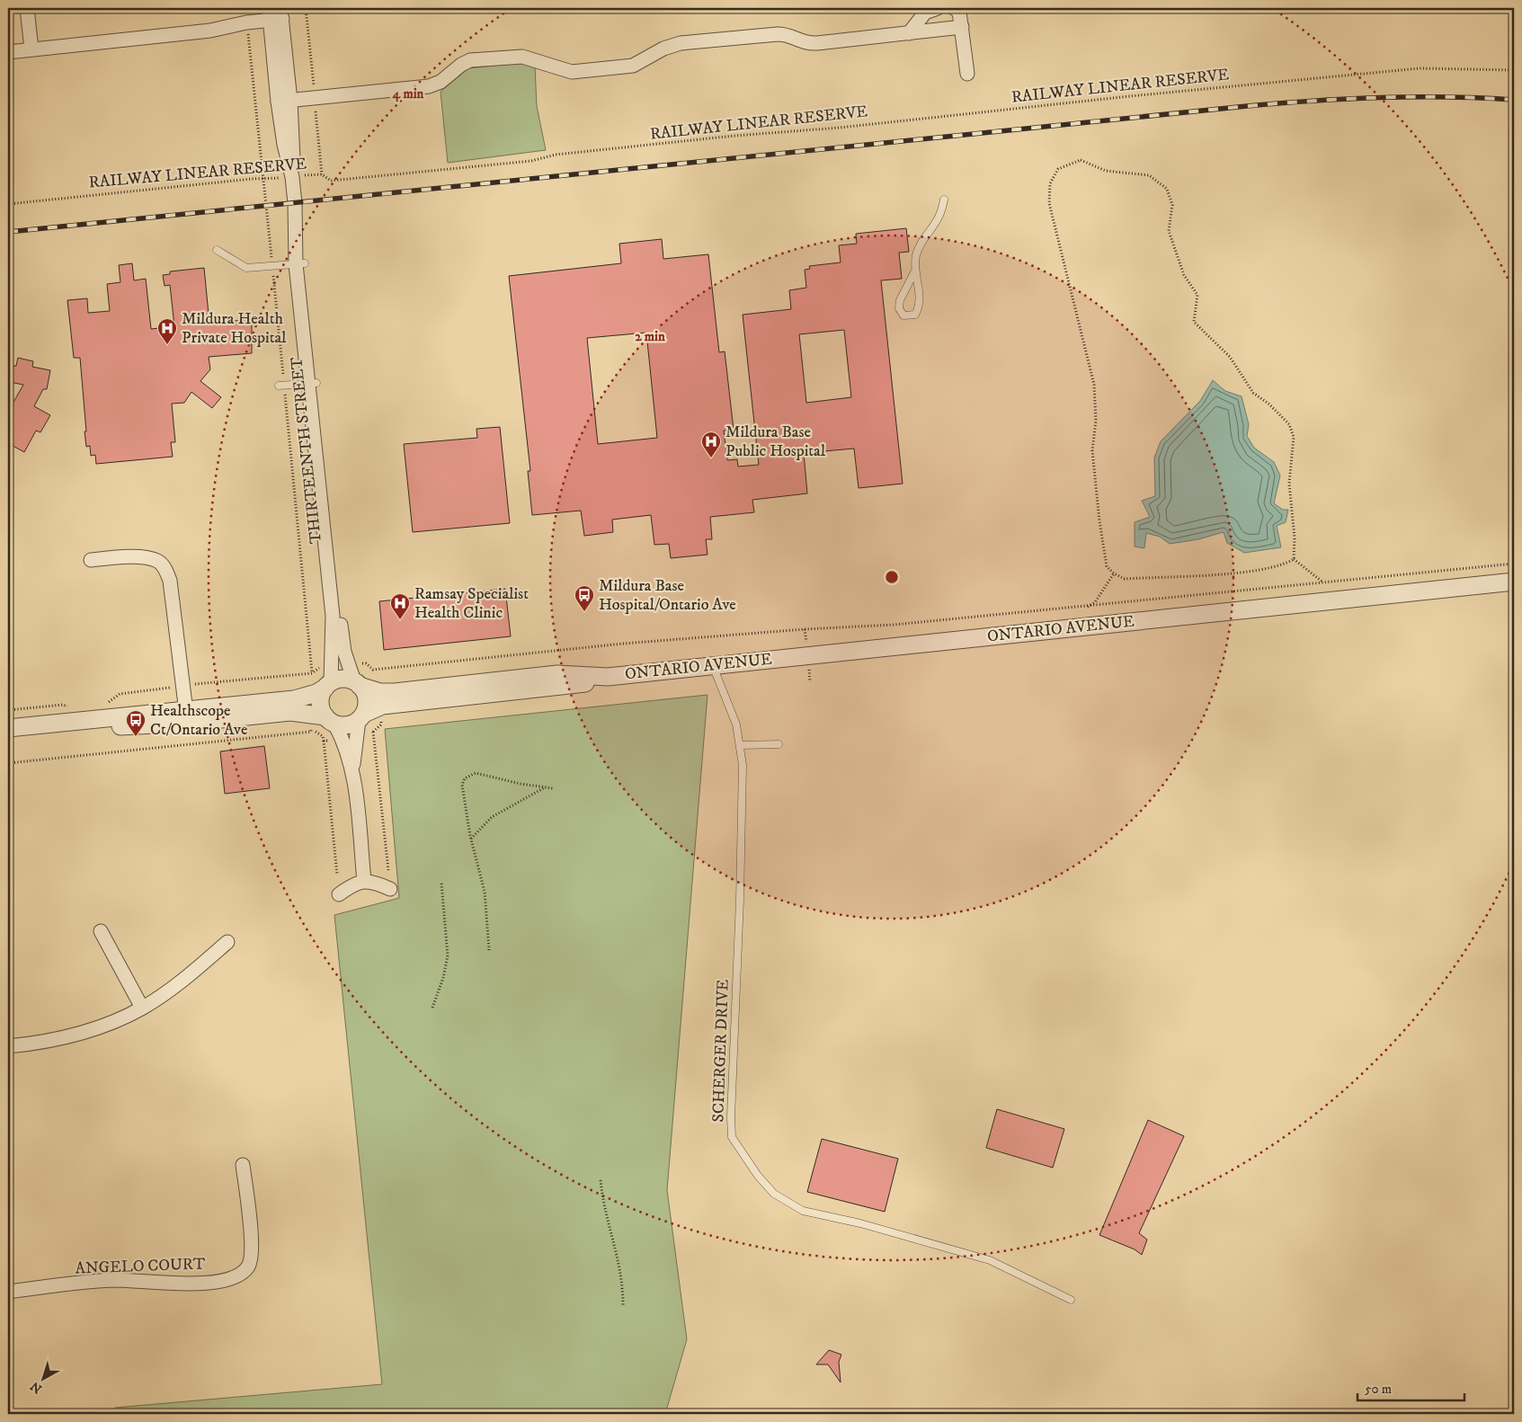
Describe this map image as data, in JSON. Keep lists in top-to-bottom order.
{
  "streets": {
    "street": ["THIRTEENTH STREET", "ONTARIO AVENUE", "ANGELO COURT"],
    "lane": ["SCHERGER DRIVE"],
    "path": ["RAILWAY LINEAR RESERVE"]
  },
  "crossings": [
    ["RAILWAY LINEAR RESERVE", "THIRTEENTH STREET"],
    ["THIRTEENTH STREET", "ONTARIO AVENUE"],
    ["ONTARIO AVENUE", "SCHERGER DRIVE"]
  ],
  "places": {
    "hospital": ["Mildura Health Private Hospital", "Mildura Base Public Hospital", "Ramsay Specialist Health Clinic"],
    "bus stop": ["Mildura Base Hospital/Ontario Ave", "Healthscope Ct/Ontario Ave"]
  },
  "scale_bar": "50 m",
  "north": "bottom left",
  "rings": ["4 min", "2 min"]
}
